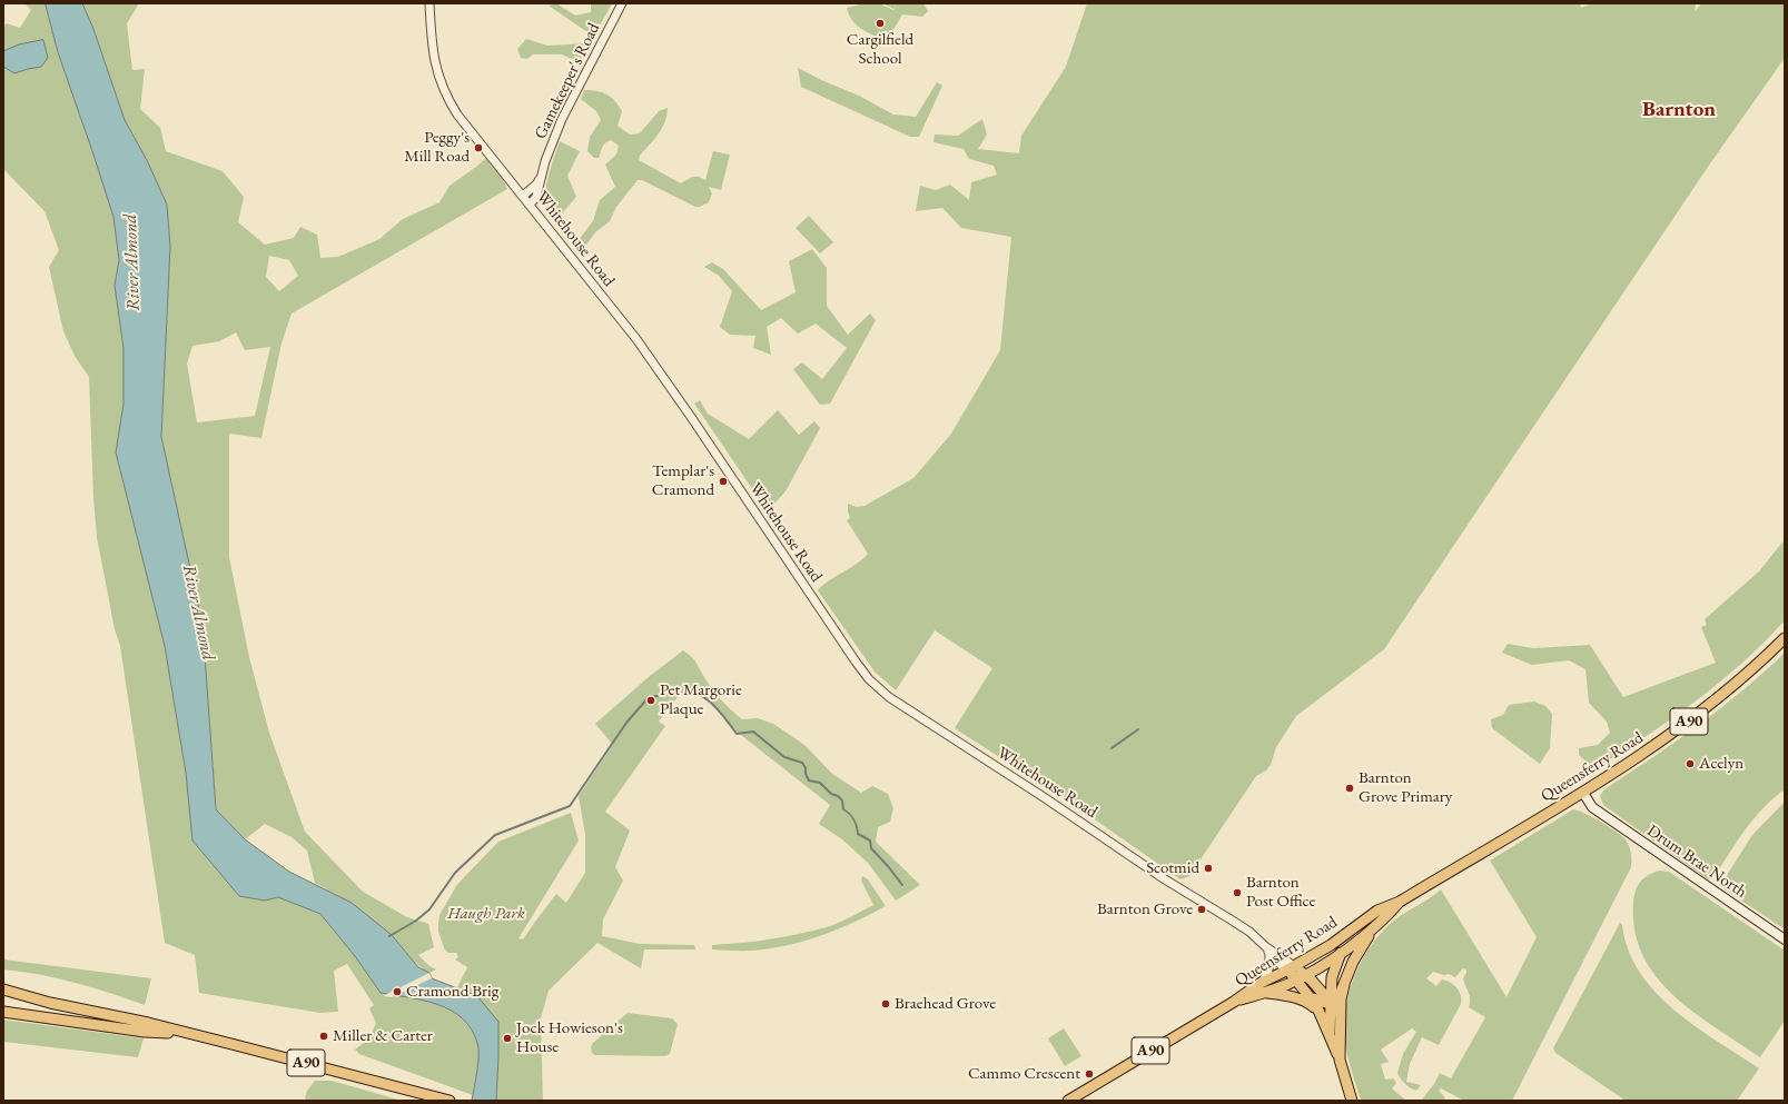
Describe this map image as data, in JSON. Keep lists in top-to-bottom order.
{
  "streets": {
    "main road": ["A90", "Queensferry Road", "Drum Brae North"],
    "street": ["Gamekeeper's Road", "Whitehouse Road"]
  },
  "crossings": [
    ["Gamekeeper's Road", "Whitehouse Road"],
    ["Whitehouse Road", "Queensferry Road"],
    ["Queensferry Road", "Drum Brae North"]
  ],
  "districts": ["Barnton"],
  "water": ["River Almond"],
  "parks": ["Haugh Park"],
  "places": [
    "Cargilfield School",
    "Peggy's Mill Road",
    "Templar's Cramond",
    "Pet Margorie Plaque",
    "Acelyn",
    "Barnton Grove Primary",
    "Scotmid",
    "Barnton Post Office",
    "Barnton Grove",
    "Cramond Brig",
    "Braehead Grove",
    "Miller & Carter",
    "Jock Howieson's House",
    "Cammo Crescent"
  ]
}
